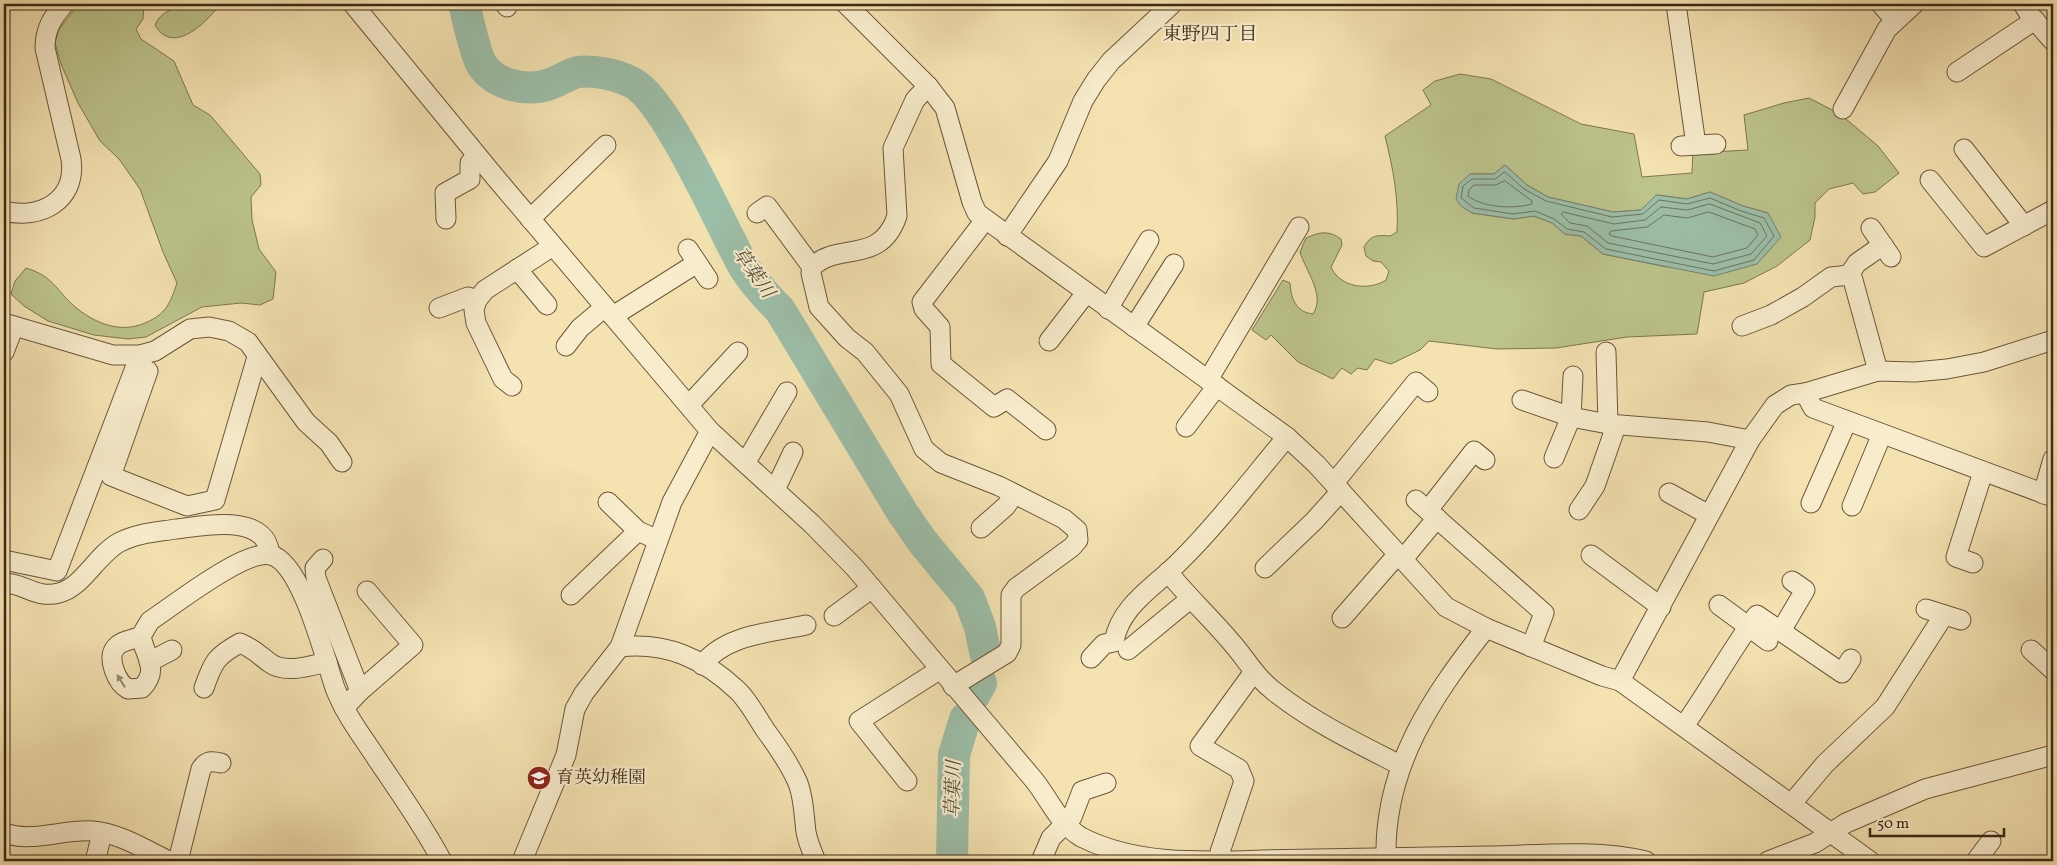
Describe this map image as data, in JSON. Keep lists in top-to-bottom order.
{
  "districts": ["東野四丁目"],
  "water": ["草葉川"],
  "places": {
    "school or university": ["育英幼稚園"]
  },
  "scale_bar": "50 m"
}
